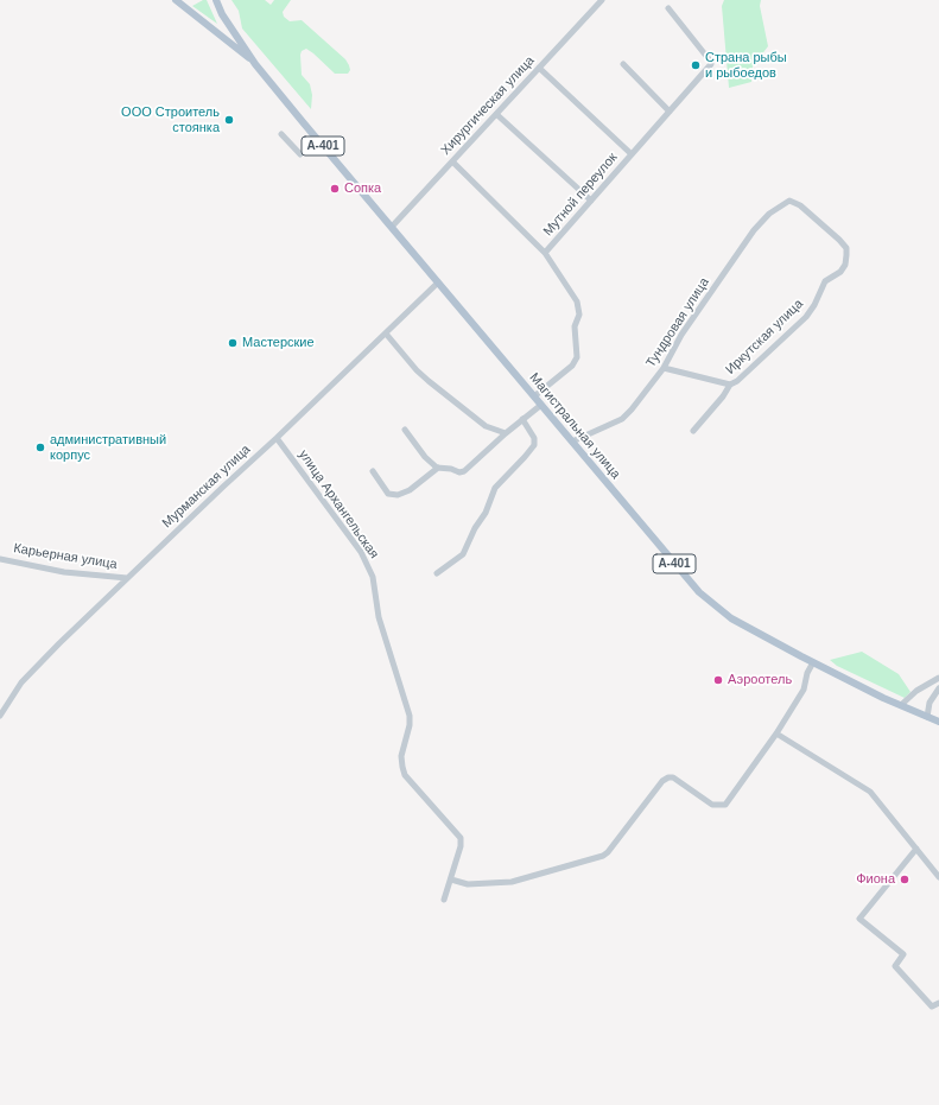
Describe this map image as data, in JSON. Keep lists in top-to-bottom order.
{
  "streets": {
    "main road": ["А-401", "Магистральная улица"],
    "street": [
      "Хирургическая улица",
      "Мутной переулок",
      "Тундровая улица",
      "Иркутская улица",
      "Мурманская улица",
      "улица Архангельская",
      "Карьерная улица"
    ]
  },
  "crossings": [
    ["Хирургическая улица", "Магистральная улица"],
    ["Мутной переулок", "Магистральная улица"],
    ["Тундровая улица", "Иркутская улица"],
    ["Тундровая улица", "Магистральная улица"],
    ["Магистральная улица", "Мурманская улица"],
    ["Мурманская улица", "улица Архангельская"],
    ["Мурманская улица", "Карьерная улица"]
  ],
  "places": [
    "Страна рыбы и рыбоедов",
    "ООО Строитель стоянка",
    "Сопка",
    "Мастерские",
    "административный корпус",
    "Аэроотель",
    "Фиона"
  ]
}
